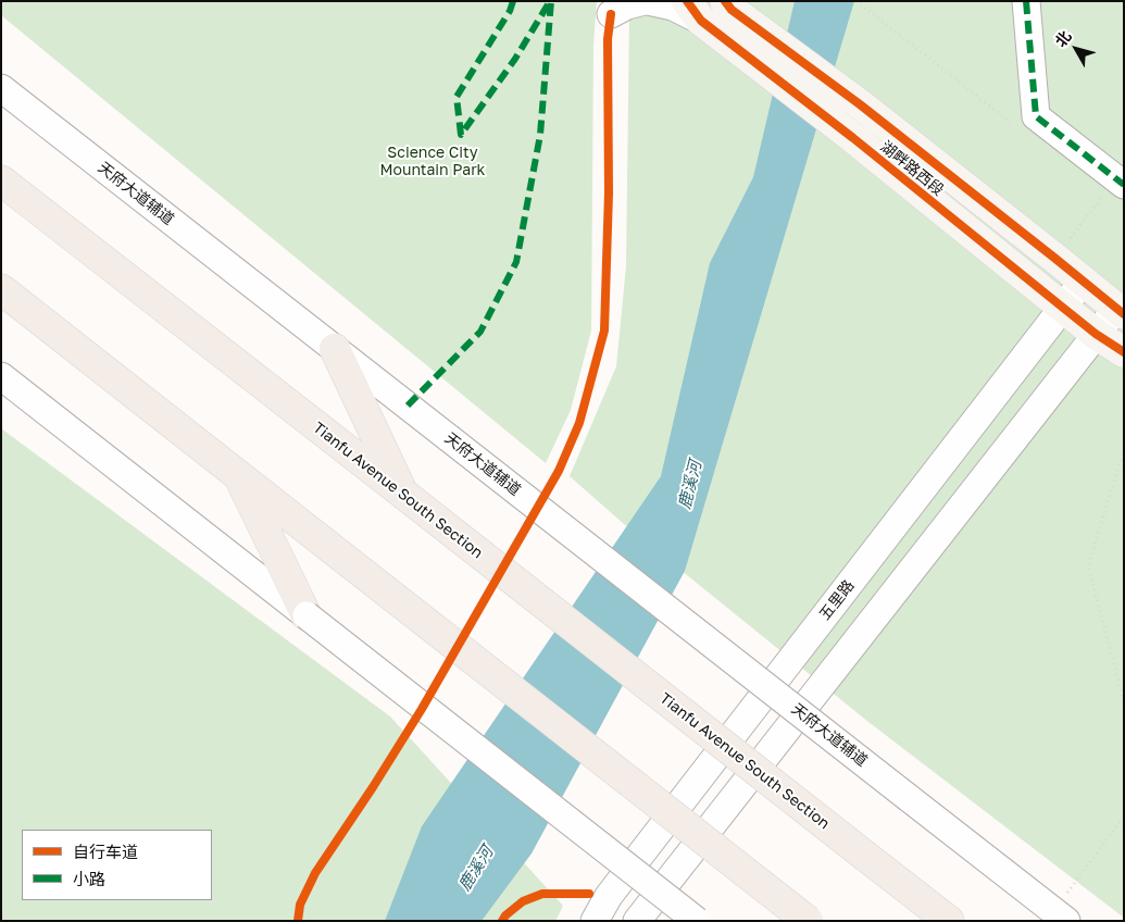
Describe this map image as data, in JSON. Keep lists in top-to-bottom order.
{
  "streets": {
    "highway": ["Tianfu Avenue South Section"],
    "main road": ["湖畔路西段"],
    "street": ["天府大道辅道", "五里路"]
  },
  "crossings": [
    ["湖畔路西段", "五里路"]
  ],
  "water": ["鹿溪河"],
  "parks": ["Science City Mountain Park"],
  "legend": ["自行车道", "小路"],
  "north": "top left"
}
